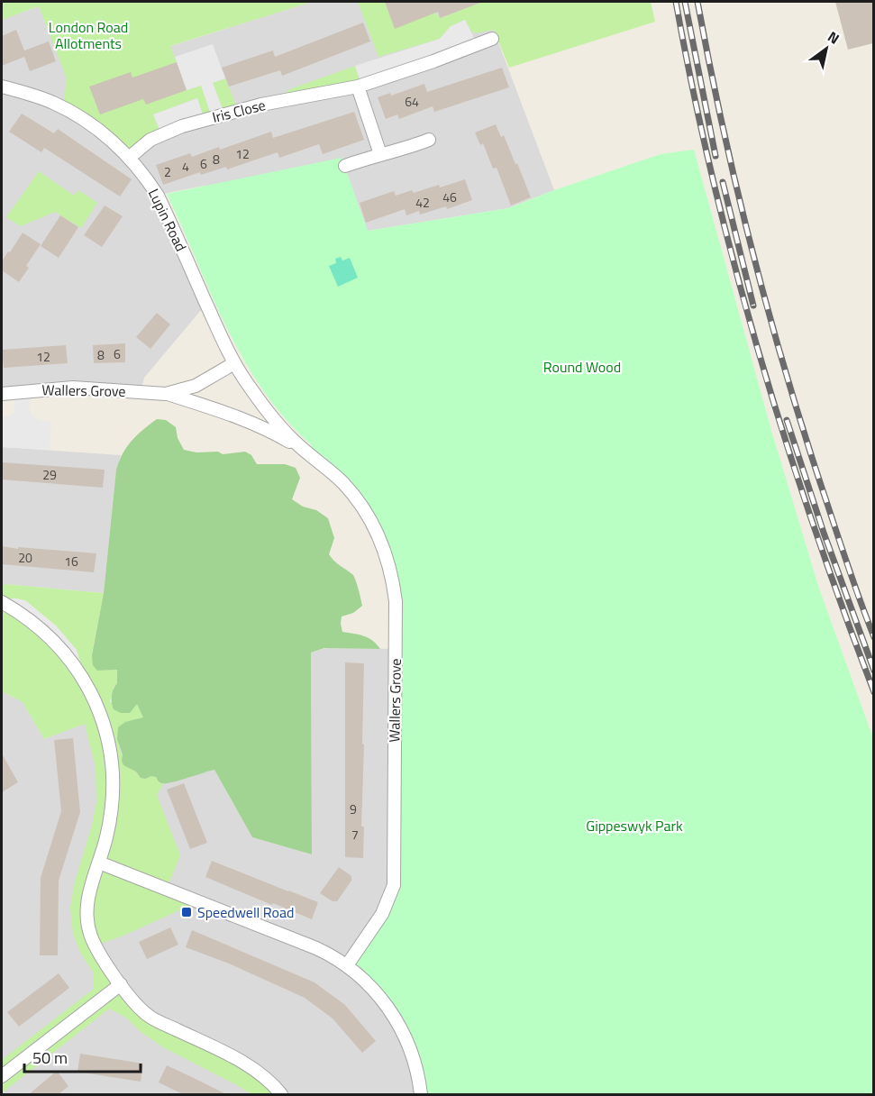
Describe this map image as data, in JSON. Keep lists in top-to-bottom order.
{
  "streets": {
    "street": ["Iris Close", "Lupin Road", "Wallers Grove"]
  },
  "crossings": [
    ["Iris Close", "Lupin Road"],
    ["Lupin Road", "Wallers Grove"]
  ],
  "parks": ["London Road Allotments", "Round Wood", "Gippeswyk Park"],
  "places": {
    "transit": ["Speedwell Road"]
  },
  "house_numbers": [
    "64",
    "12",
    "8",
    "6",
    "4",
    "2",
    "46",
    "42",
    "6",
    "8",
    "12",
    "29",
    "20",
    "16",
    "9",
    "7"
  ],
  "scale_bar": "50 m",
  "north": "top right"
}
